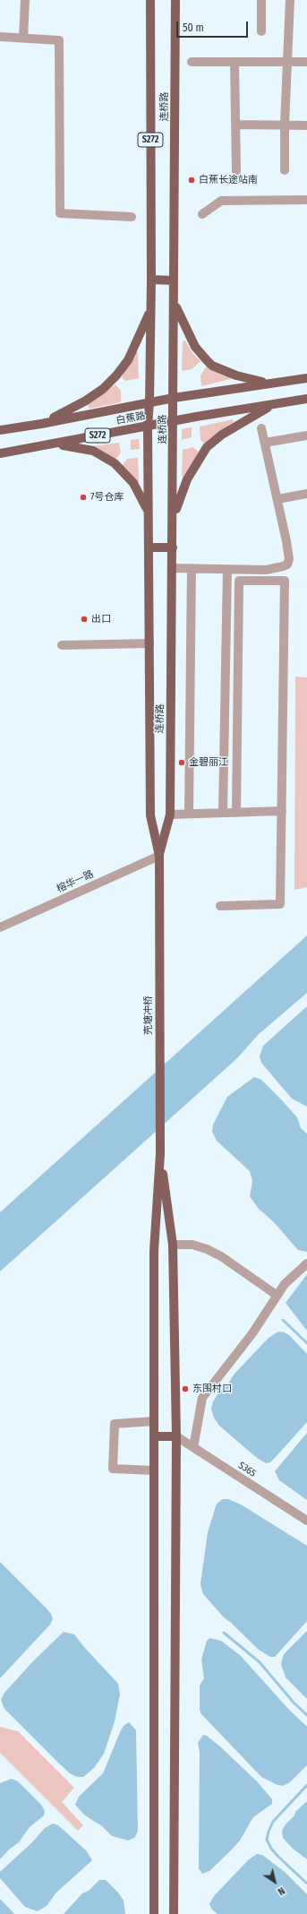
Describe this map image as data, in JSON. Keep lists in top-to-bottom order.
{
  "streets": {
    "main road": [
      "连桥路",
      "S272",
      "白蕉路",
      "壳塘冲桥"
    ],
    "street": ["榕华一路", "S365"]
  },
  "crossings": [
    ["连桥路", "S272"],
    ["连桥路", "白蕉路"],
    ["连桥路", "榕华一路"],
    ["连桥路", "壳塘冲桥"]
  ],
  "places": [
    "白蕉长途站南",
    "7号仓库",
    "出口",
    "金碧丽江",
    "东围村口"
  ],
  "scale_bar": "50 m",
  "north": "bottom right"
}
